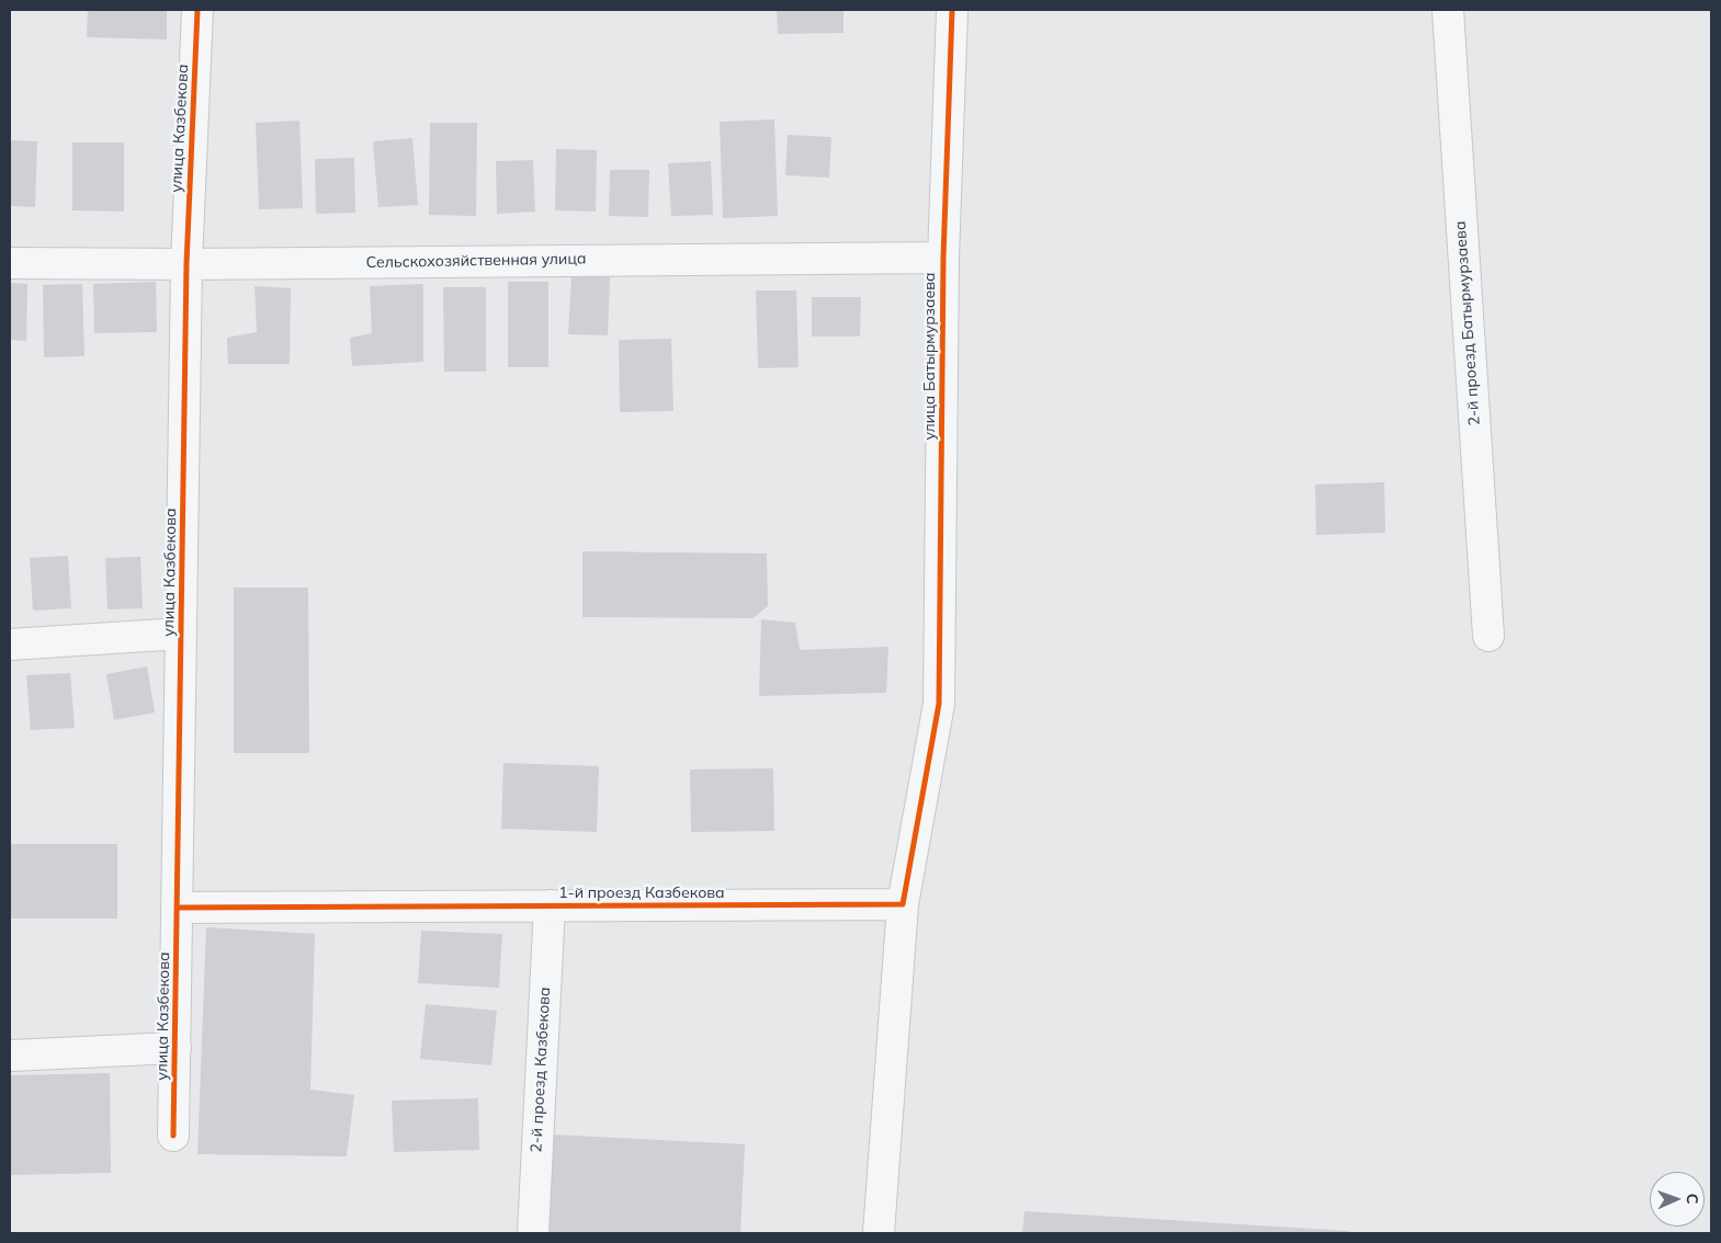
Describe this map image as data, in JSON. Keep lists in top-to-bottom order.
{
  "streets": {
    "street": [
      "улица Казбекова",
      "Сельскохозяйственная улица",
      "2-й проезд Батырмурзаева",
      "улица Батырмурзаева",
      "1-й проезд Казбекова",
      "2-й проезд Казбекова"
    ]
  },
  "crossings": [
    ["улица Казбекова", "Сельскохозяйственная улица"],
    ["улица Казбекова", "1-й проезд Казбекова"],
    ["Сельскохозяйственная улица", "улица Батырмурзаева"],
    ["улица Батырмурзаева", "1-й проезд Казбекова"],
    ["1-й проезд Казбекова", "2-й проезд Казбекова"]
  ],
  "north": "right"
}
